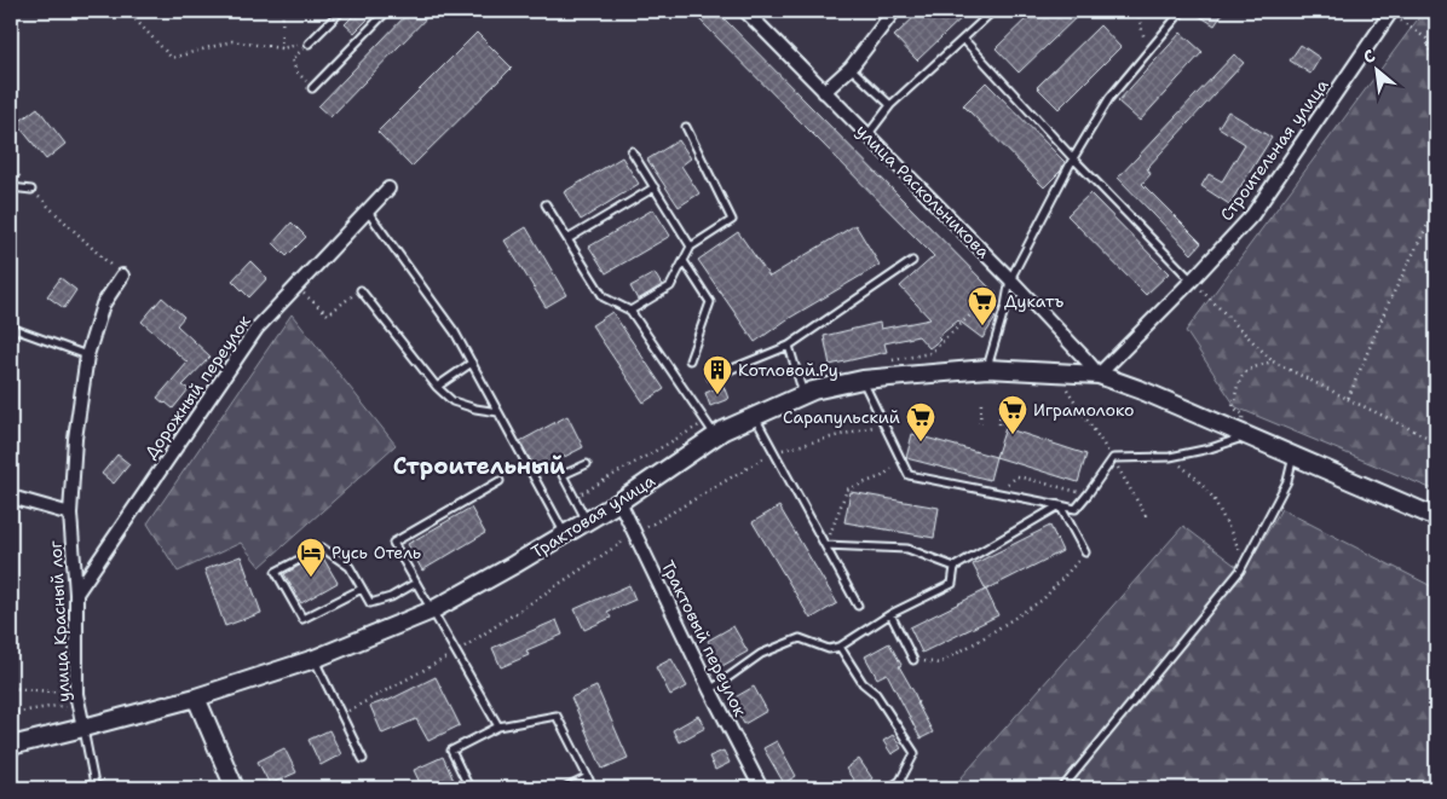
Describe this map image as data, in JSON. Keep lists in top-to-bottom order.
{
  "streets": {
    "main road": ["Трактовая улица"],
    "street": [
      "Строительная улица",
      "улица Раскольникова",
      "Дорожный переулок",
      "улица Красный лог",
      "Трактовый переулок"
    ]
  },
  "crossings": [
    ["Строительная улица", "улица Раскольникова"],
    ["Дорожный переулок", "улица Красный лог"],
    ["Трактовая улица", "улица Красный лог"],
    ["Трактовая улица", "Трактовый переулок"]
  ],
  "districts": ["Строительный"],
  "places": {
    "supermarket": ["Дукатъ", "Играмолоко", "Сарапульский"],
    "building": ["Котловой.Ру"],
    "hotel": ["Русь Отель"]
  },
  "north": "top left"
}
